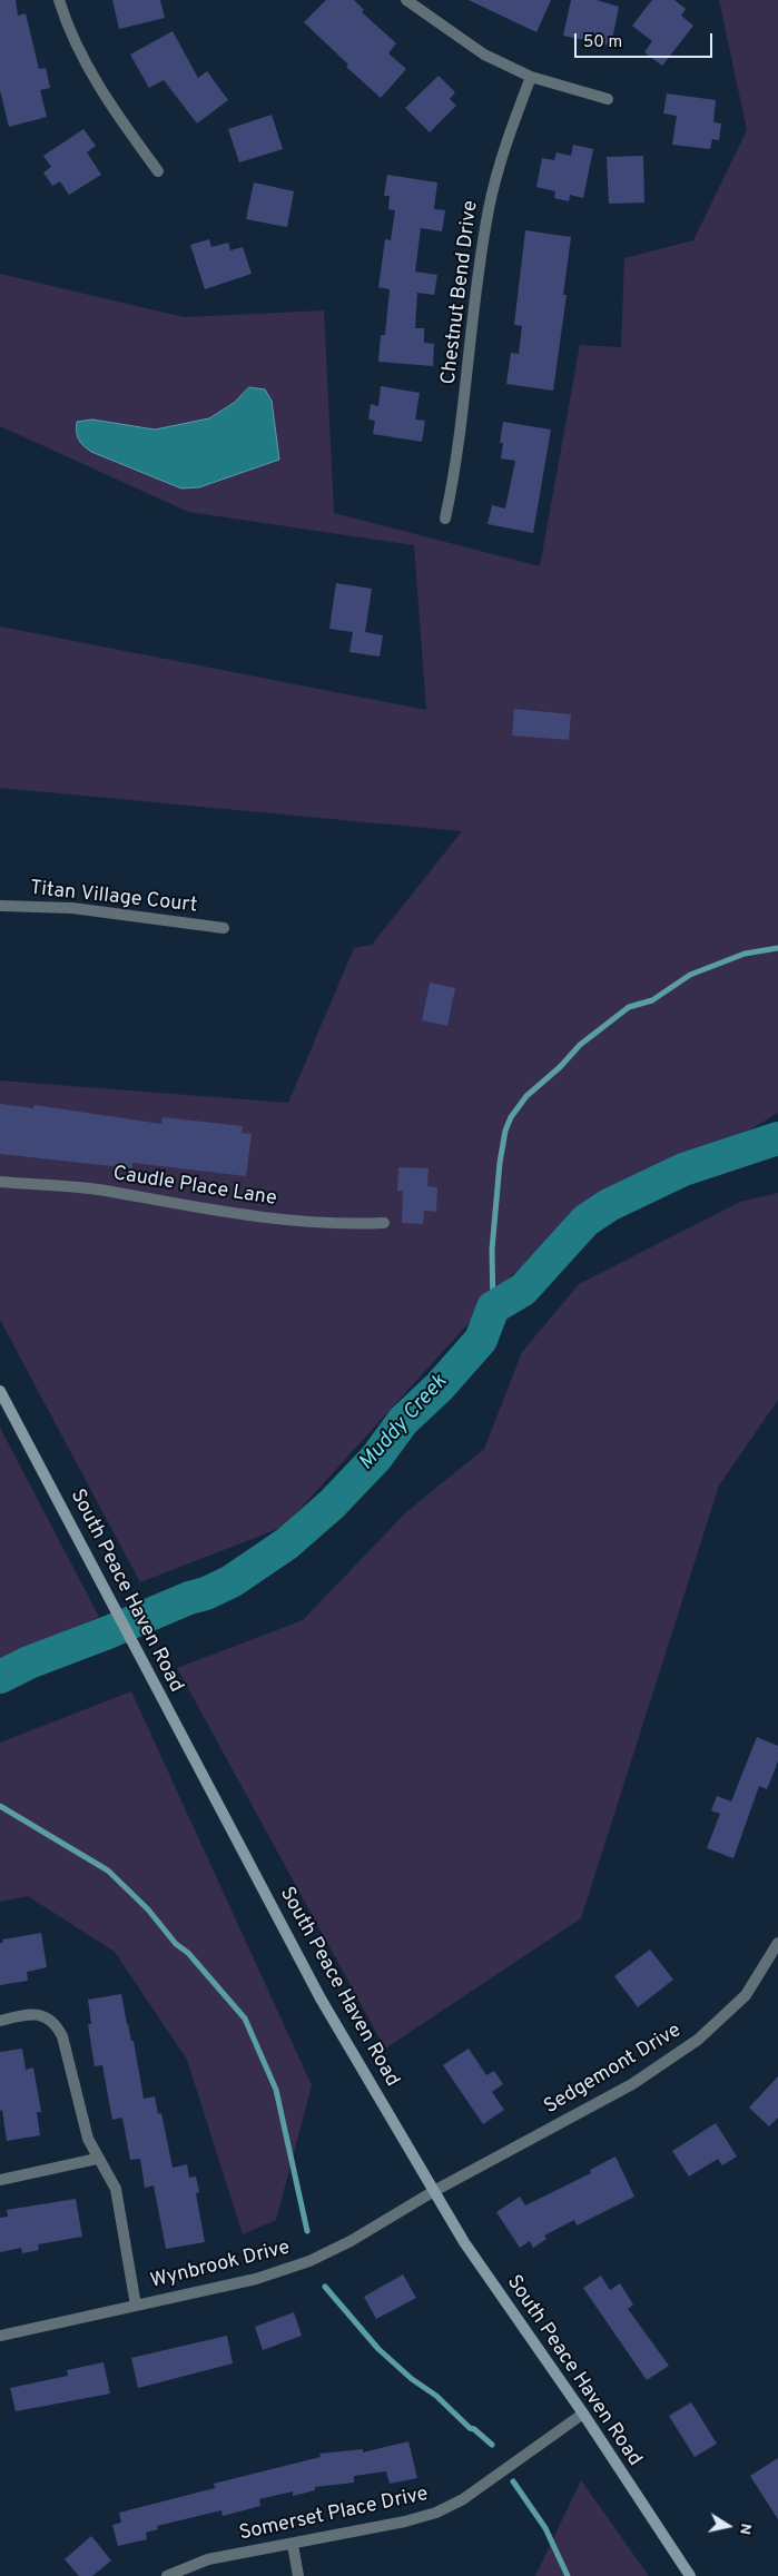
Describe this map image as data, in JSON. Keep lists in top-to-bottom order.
{
  "streets": {
    "main road": ["South Peace Haven Road"],
    "street": [
      "Chestnut Bend Drive",
      "Titan Village Court",
      "Caudle Place Lane",
      "Sedgemont Drive",
      "Wynbrook Drive",
      "Somerset Place Drive"
    ]
  },
  "crossings": [
    ["South Peace Haven Road", "Sedgemont Drive"],
    ["South Peace Haven Road", "Wynbrook Drive"],
    ["South Peace Haven Road", "Somerset Place Drive"],
    ["Sedgemont Drive", "Wynbrook Drive"]
  ],
  "water": ["Muddy Creek"],
  "scale_bar": "50 m",
  "north": "right"
}
